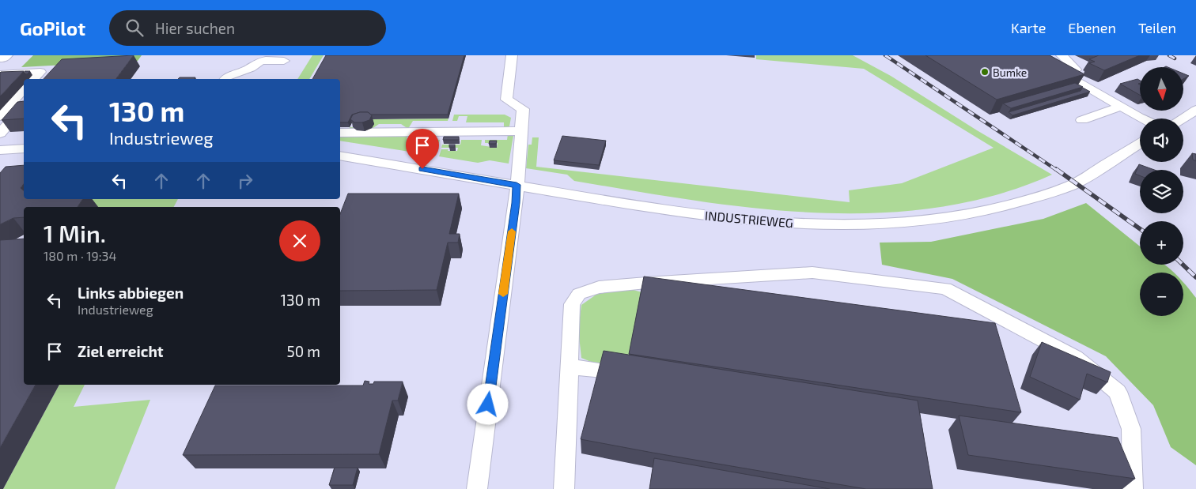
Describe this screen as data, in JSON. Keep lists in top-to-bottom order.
{
  "streets": {
    "street": ["INDUSTRIEWEG"]
  },
  "places": ["Bumke"],
  "north": "bottom",
  "page": {
    "header": "GoPilot",
    "search": "Hier suchen",
    "nav": ["Karte", "Ebenen", "Teilen"],
    "map_buttons": ["+", "−"],
    "turn": ["130 m", "Industrieweg"],
    "heading": ["1 Min.", "180 m · 19:34"],
    "list": [
      {
        "name": "Links abbiegen",
        "note": "Industrieweg",
        "value": "130 m"
      },
      {
        "name": "Ziel erreicht",
        "value": "50 m"
      }
    ]
  }
}
